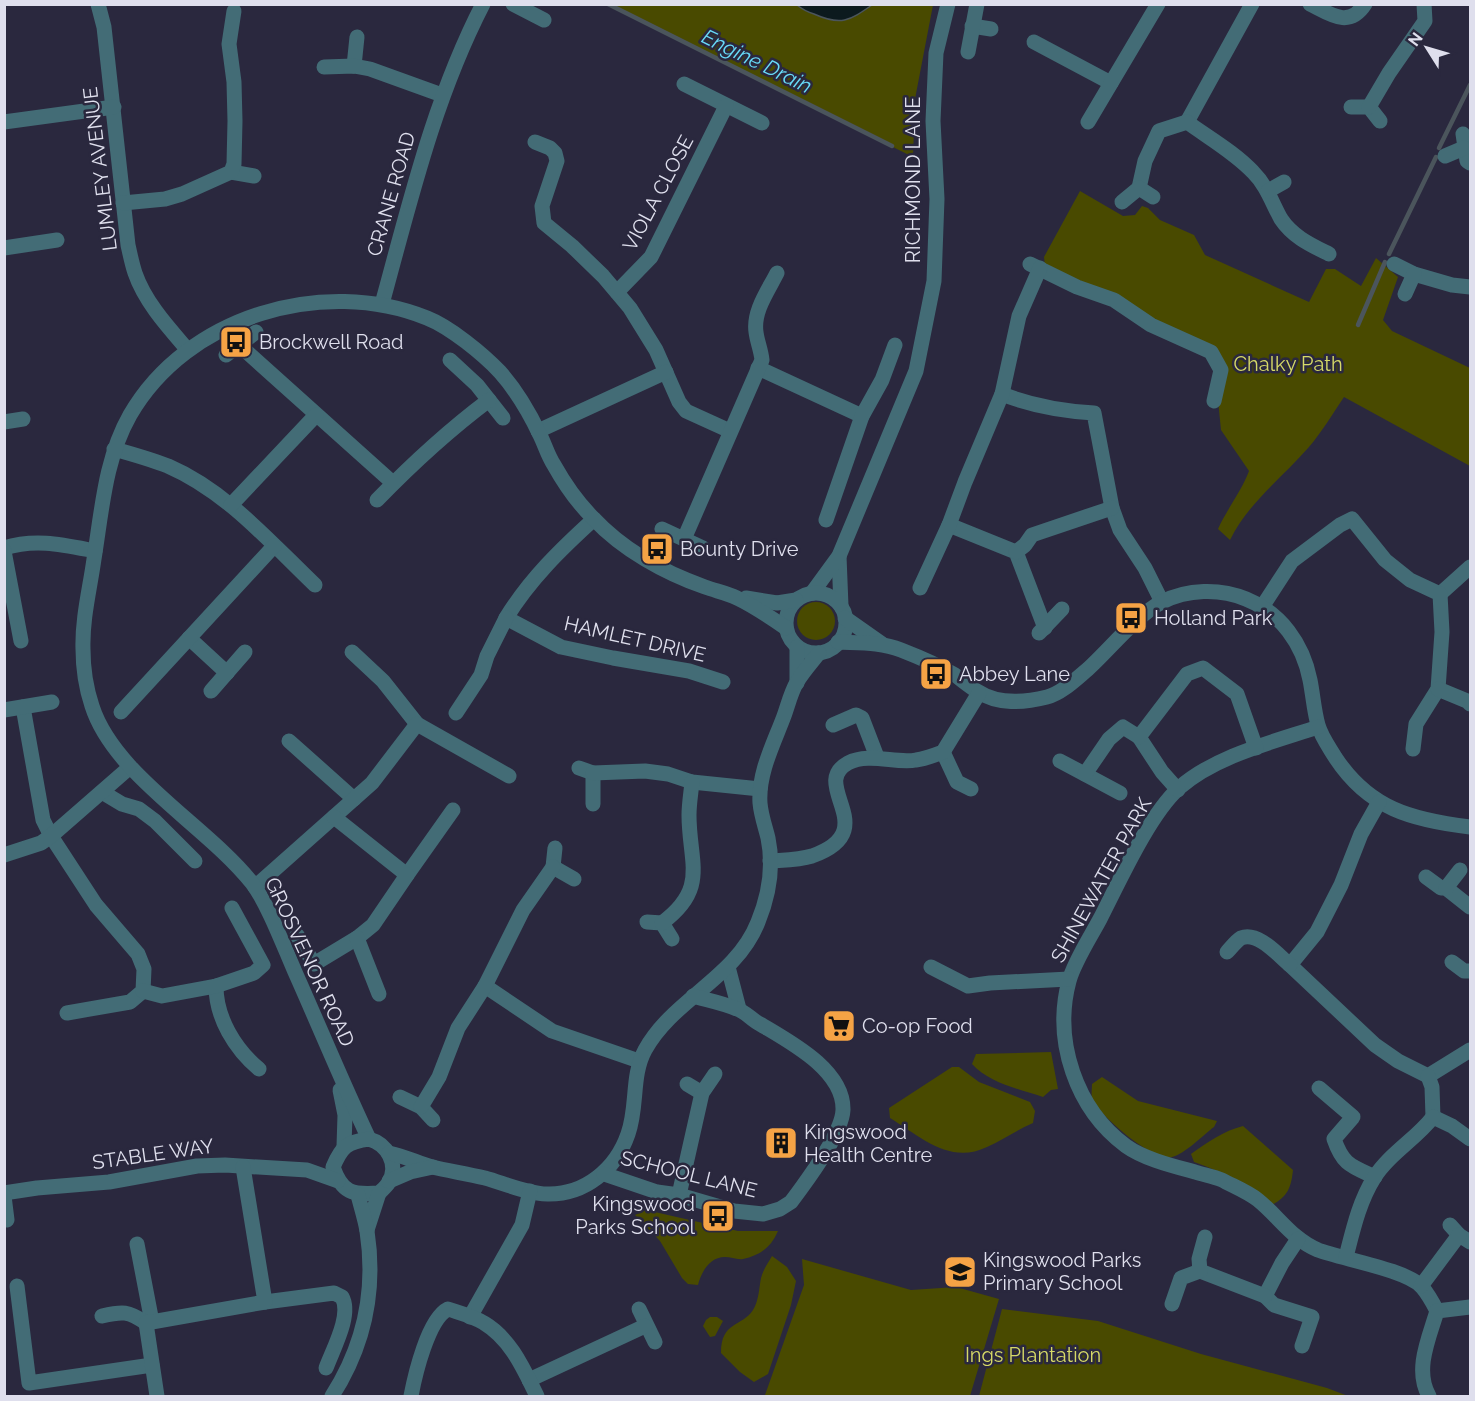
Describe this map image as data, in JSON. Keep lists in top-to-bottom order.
{
  "streets": {
    "street": [
      "LUMLEY AVENUE",
      "RICHMOND LANE",
      "VIOLA CLOSE",
      "CRANE ROAD",
      "HAMLET DRIVE",
      "SHINEWATER PARK",
      "GROSVENOR ROAD",
      "STABLE WAY",
      "SCHOOL LANE"
    ]
  },
  "crossings": [
    ["LUMLEY AVENUE", "GROSVENOR ROAD"],
    ["RICHMOND LANE", "GROSVENOR ROAD"],
    ["CRANE ROAD", "GROSVENOR ROAD"],
    ["GROSVENOR ROAD", "STABLE WAY"]
  ],
  "water": ["Engine Drain"],
  "parks": ["Chalky Path", "Ings Plantation"],
  "places": {
    "bus stop": [
      "Brockwell Road",
      "Bounty Drive",
      "Holland Park",
      "Abbey Lane",
      "Kingswood Parks School"
    ],
    "supermarket": ["Co-op Food"],
    "building": ["Kingswood Health Centre"],
    "school or university": ["Kingswood Parks Primary School"]
  },
  "north": "top left"
}
